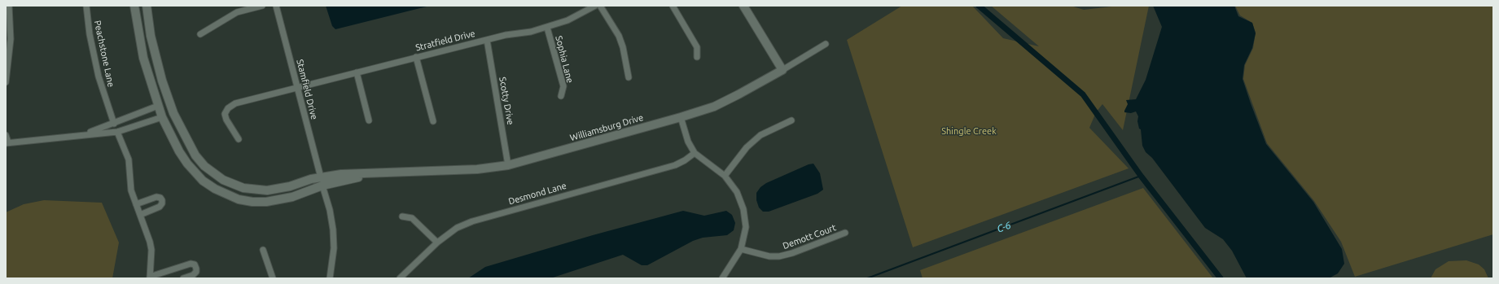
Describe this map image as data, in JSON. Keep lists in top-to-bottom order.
{
  "streets": {
    "street": [
      "Stratfield Drive",
      "Peachstone Lane",
      "Sophia Lane",
      "Stamfield Drive",
      "Scotty Drive",
      "Williamsburg Drive",
      "Desmond Lane",
      "Demott Court"
    ]
  },
  "crossings": [
    ["Stratfield Drive", "Sophia Lane"],
    ["Stratfield Drive", "Stamfield Drive"],
    ["Stratfield Drive", "Scotty Drive"],
    ["Stamfield Drive", "Williamsburg Drive"],
    ["Scotty Drive", "Williamsburg Drive"]
  ],
  "water": ["C-6"],
  "parks": ["Shingle Creek"]
}
